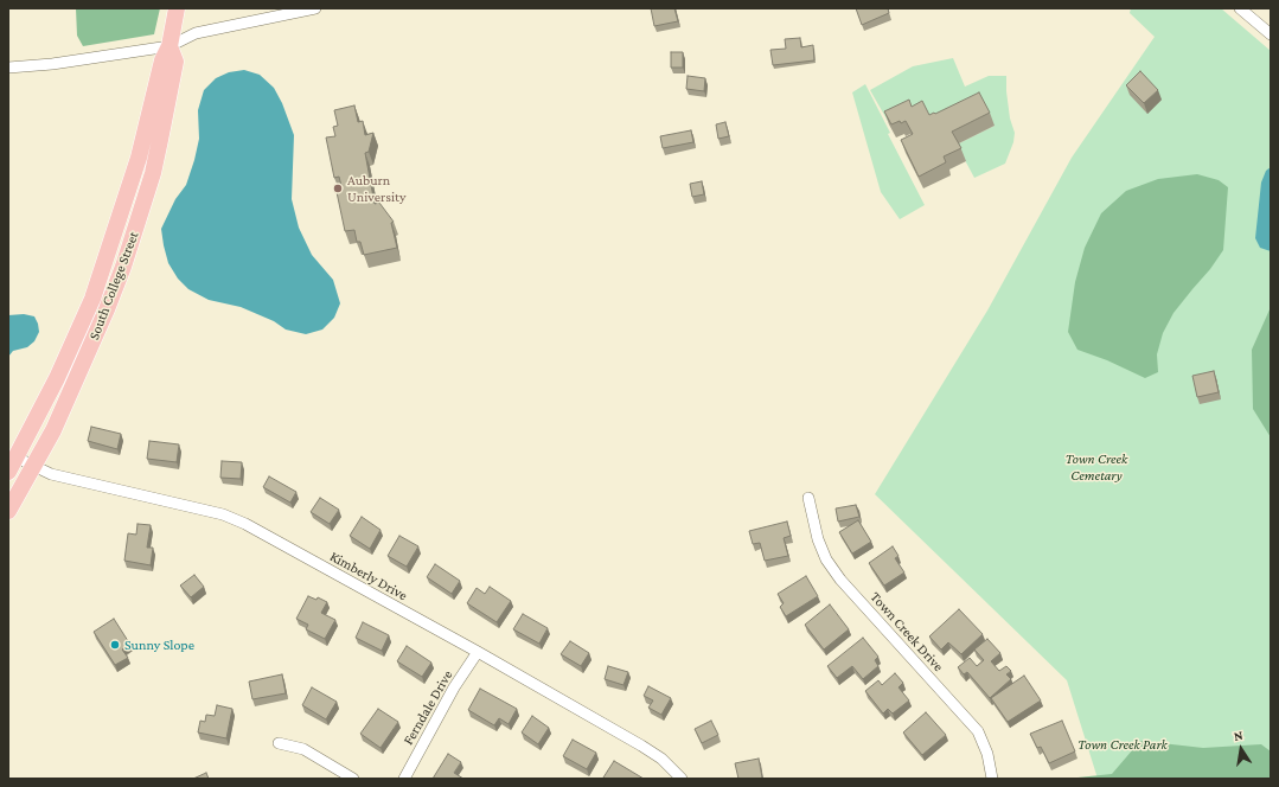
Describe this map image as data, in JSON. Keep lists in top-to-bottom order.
{
  "streets": {
    "main road": ["South College Street"],
    "street": ["Kimberly Drive", "Town Creek Drive", "Ferndale Drive"]
  },
  "crossings": [
    ["South College Street", "Kimberly Drive"],
    ["Kimberly Drive", "Ferndale Drive"]
  ],
  "parks": ["Town Creek Cemetary", "Town Creek Park"],
  "places": ["Auburn University", "Sunny Slope"],
  "north": "top"
}
